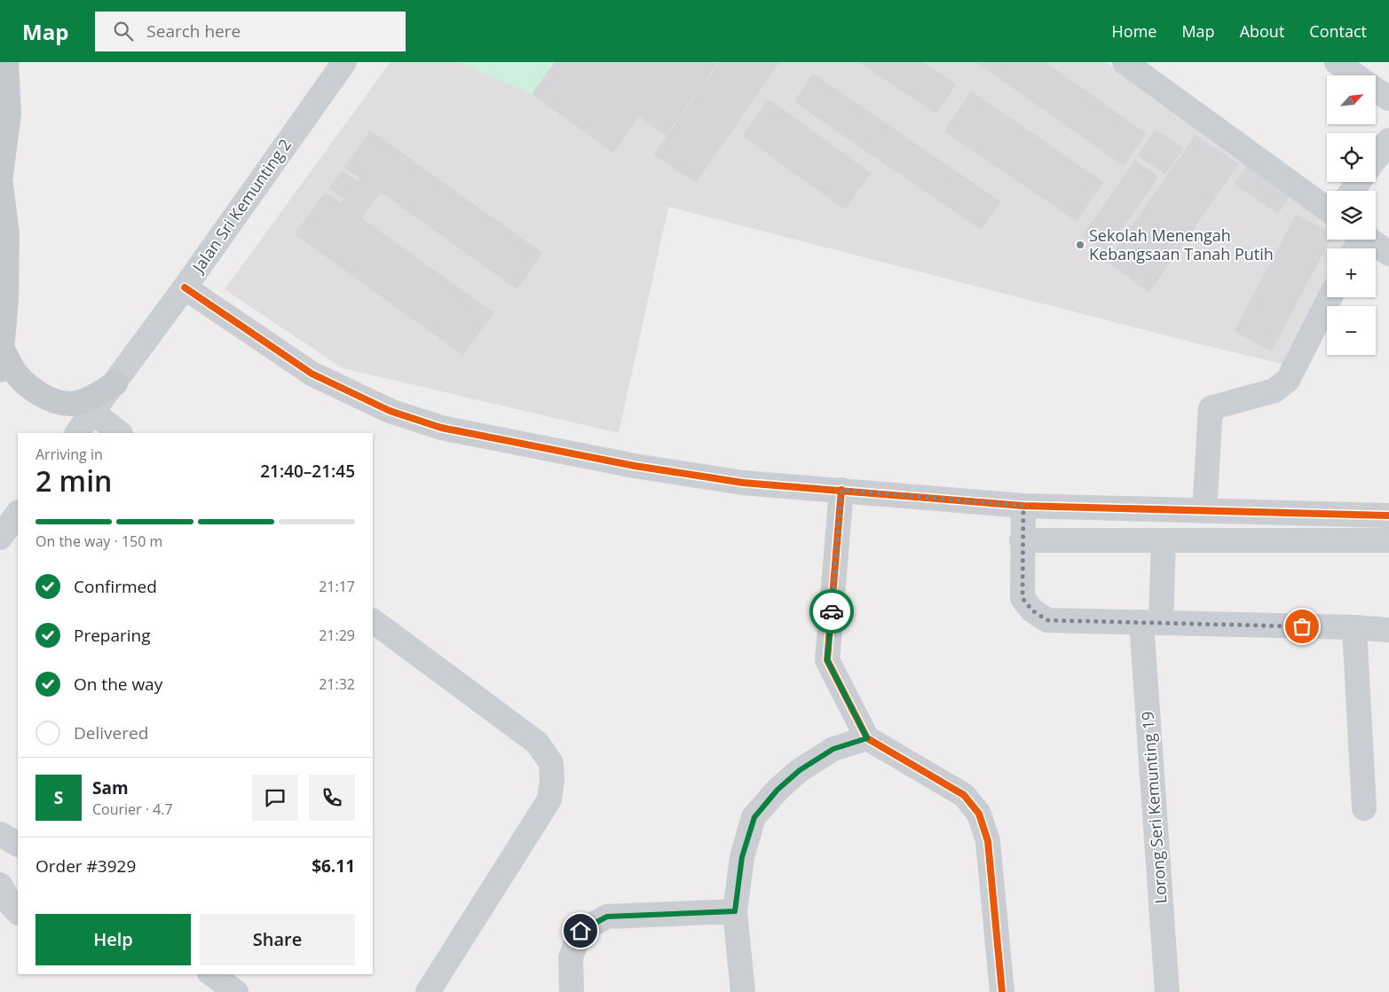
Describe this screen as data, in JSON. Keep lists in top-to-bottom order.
{
  "streets": {
    "street": ["Jalan Sri Kemunting 2", "Lorong Seri Kemunting 19"]
  },
  "places": ["Sekolah Menengah Kebangsaan Tanah Putih"],
  "north": "top right",
  "page": {
    "header": "Map",
    "search": "Search here",
    "nav": [
      "Home",
      "Map",
      "About",
      "Contact"
    ],
    "map_buttons": ["+", "−"],
    "heading": ["2 min", "Arriving in", "21:40–21:45"],
    "panel": [
      "Sam",
      "Courier · 4.7",
      "Order #3929",
      "$6.11"
    ],
    "bar": "On the way · 150 m",
    "list": [
      ["Confirmed", "21:17"],
      ["Preparing", "21:29"],
      ["On the way", "21:32"],
      "Delivered"
    ],
    "round": "S",
    "buttons": ["Help", "Share"]
  }
}
